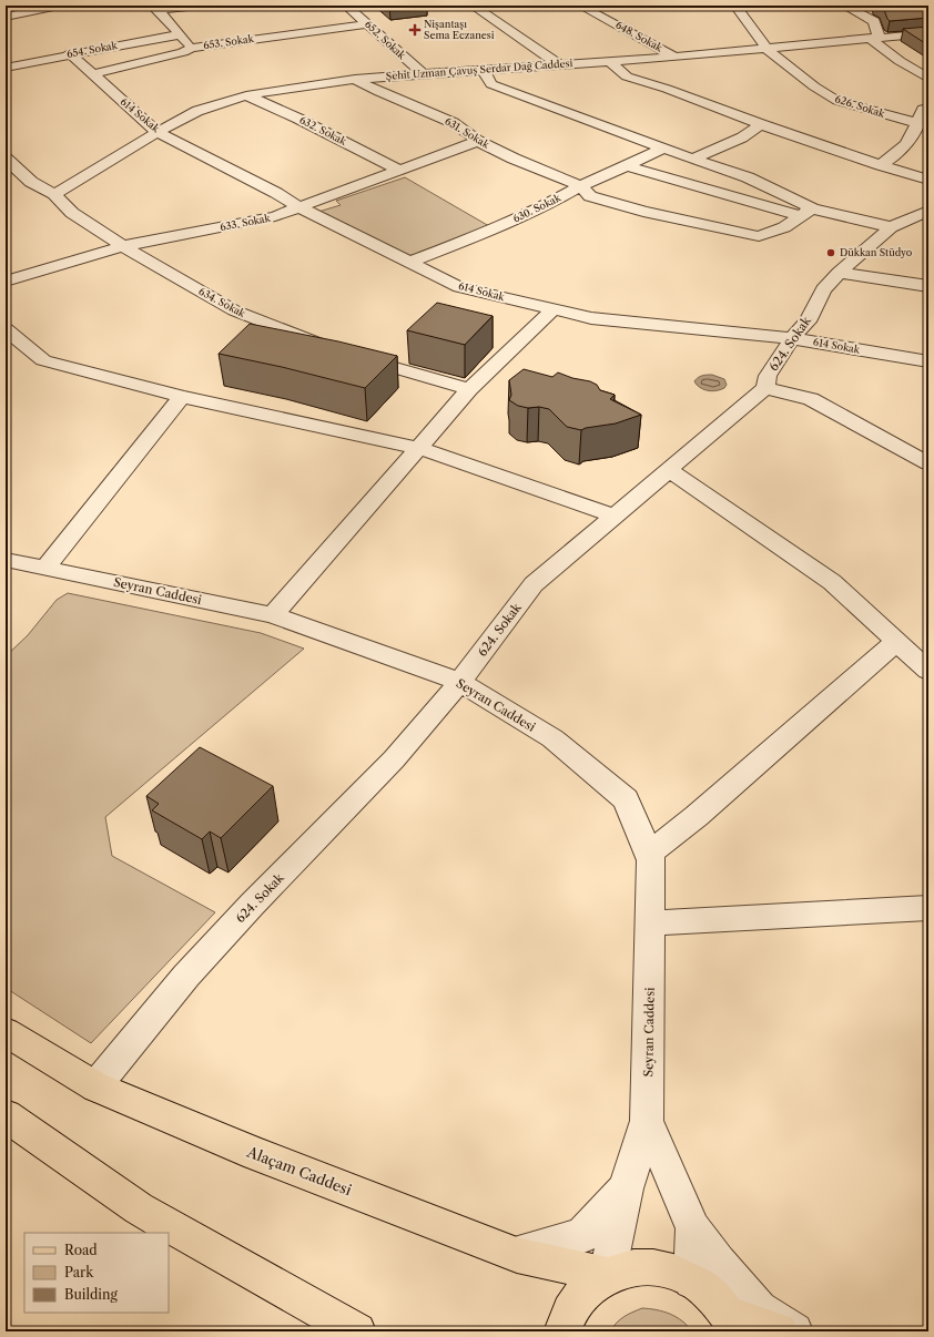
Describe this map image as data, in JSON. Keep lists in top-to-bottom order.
{
  "streets": {
    "main road": ["Alaçam Caddesi"],
    "street": [
      "648. Sokak",
      "652. Sokak",
      "653. Sokak",
      "654. Sokak",
      "Şehit Uzman Çavuş Serdar Dağ Caddesi",
      "626. Sokak",
      "614 Sokak",
      "632. Sokak",
      "631. Sokak",
      "630. Sokak",
      "633. Sokak",
      "634. Sokak",
      "624. Sokak",
      "Seyran Caddesi"
    ]
  },
  "crossings": [
    ["648. Sokak", "Şehit Uzman Çavuş Serdar Dağ Caddesi"],
    ["652. Sokak", "653. Sokak"],
    ["652. Sokak", "Şehit Uzman Çavuş Serdar Dağ Caddesi"],
    ["653. Sokak", "614 Sokak"],
    ["654. Sokak", "614 Sokak"],
    ["Şehit Uzman Çavuş Serdar Dağ Caddesi", "626. Sokak"],
    ["Şehit Uzman Çavuş Serdar Dağ Caddesi", "614 Sokak"],
    ["Şehit Uzman Çavuş Serdar Dağ Caddesi", "632. Sokak"],
    ["Şehit Uzman Çavuş Serdar Dağ Caddesi", "631. Sokak"],
    ["Şehit Uzman Çavuş Serdar Dağ Caddesi", "634. Sokak"],
    ["614 Sokak", "630. Sokak"],
    ["614 Sokak", "633. Sokak"],
    ["614 Sokak", "624. Sokak"],
    ["632. Sokak", "633. Sokak"],
    ["631. Sokak", "630. Sokak"],
    ["631. Sokak", "633. Sokak"],
    ["633. Sokak", "634. Sokak"],
    ["624. Sokak", "Seyran Caddesi"],
    ["624. Sokak", "Alaçam Caddesi"],
    ["Seyran Caddesi", "Alaçam Caddesi"]
  ],
  "places": {
    "health": ["Nişantaşı Sema Eczanesi"],
    "other": ["Dükkan Stüdyo"]
  },
  "legend": ["Road", "Park", "Building"]
}
